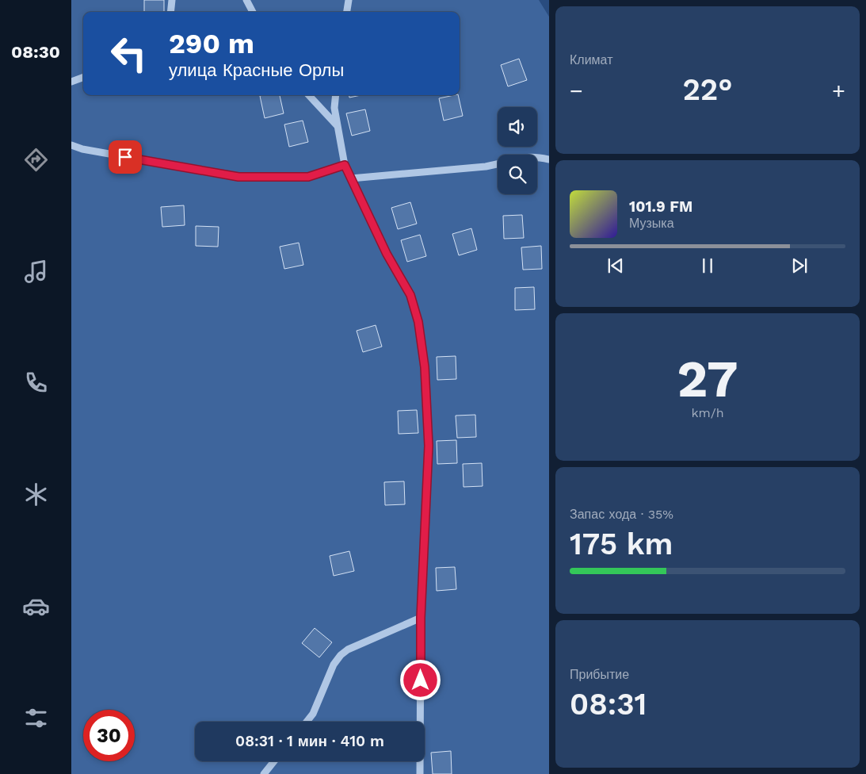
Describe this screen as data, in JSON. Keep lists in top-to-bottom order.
{
  "page": {
    "tabs": "08:30",
    "tile": [
      "Климат",
      ["27", "km/h"],
      ["Запас хода · 35%", "175 km"],
      ["Прибытие", "08:31"]
    ],
    "turn": ["290 m", "улица Красные Орлы"],
    "heat": ["−", "22°", "+"],
    "song": ["101.9 FM", "Музыка"],
    "limit": "30",
    "trip": "08:31 · 1 мин · 410 m"
  }
}
